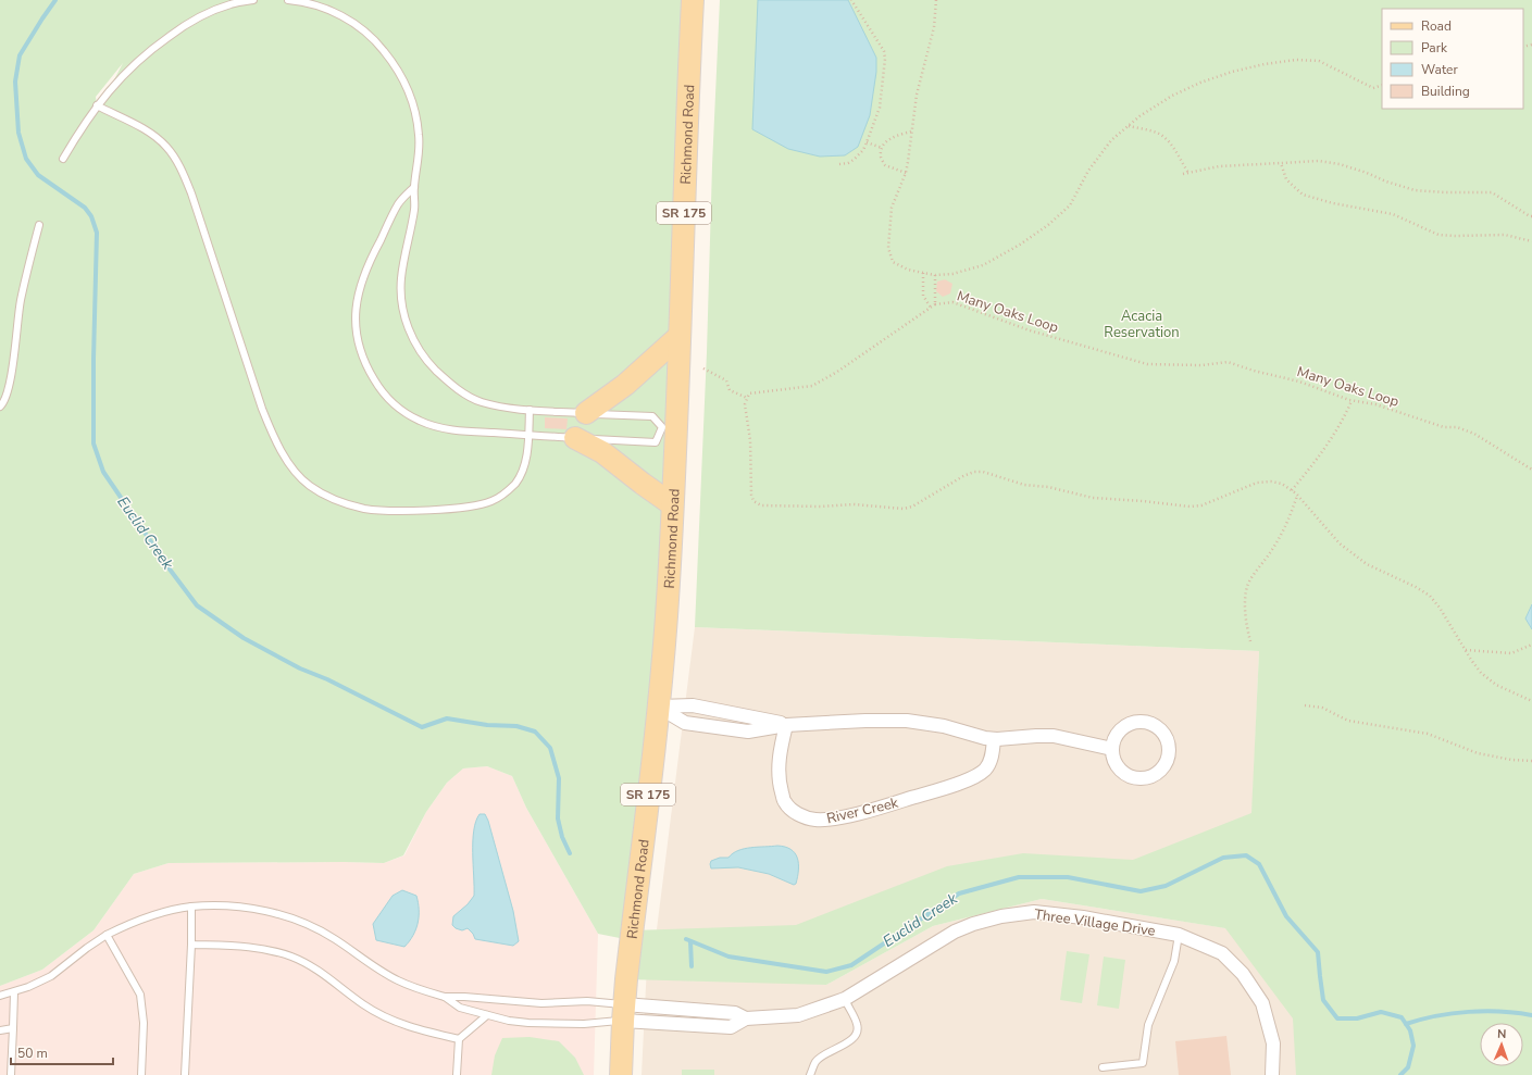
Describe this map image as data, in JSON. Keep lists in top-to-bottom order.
{
  "streets": {
    "main road": ["Richmond Road", "SR 175"],
    "street": ["River Creek", "Three Village Drive"],
    "path": ["Many Oaks Loop"]
  },
  "crossings": [
    ["Richmond Road", "Three Village Drive"]
  ],
  "water": ["Euclid Creek"],
  "parks": ["Acacia Reservation"],
  "legend": [
    "Road",
    "Park",
    "Water",
    "Building"
  ],
  "scale_bar": "50 m",
  "north": "top"
}
